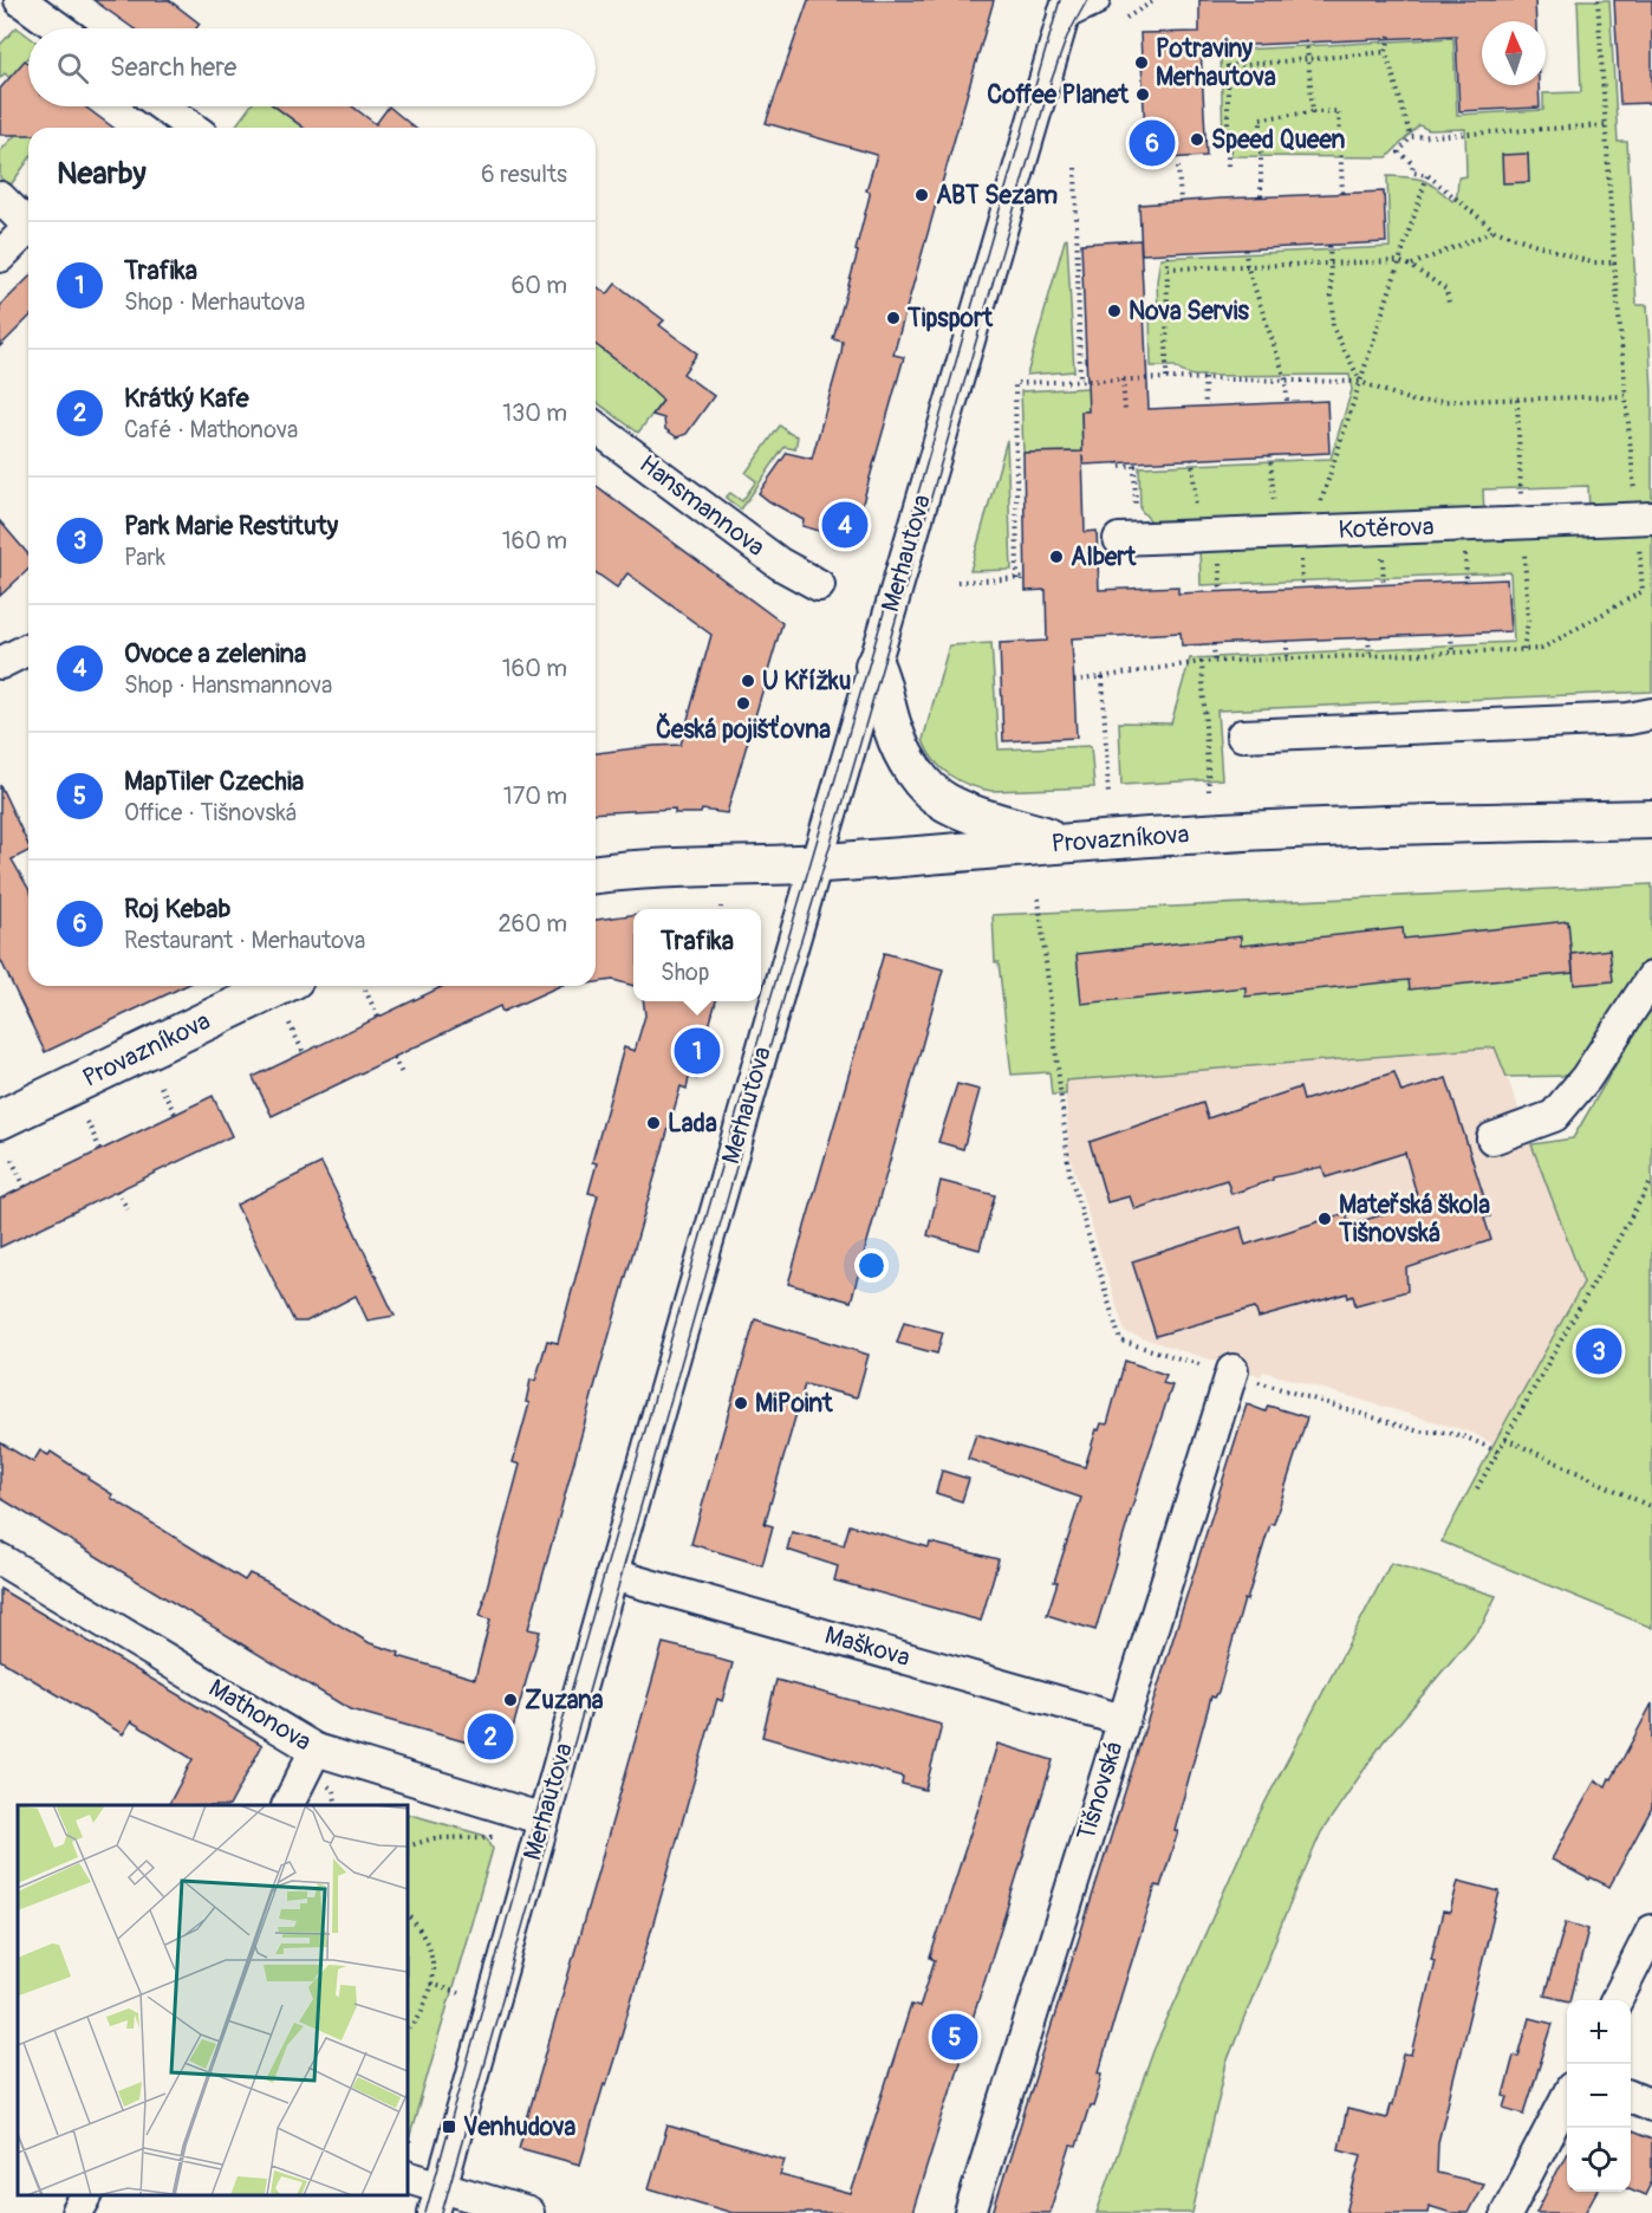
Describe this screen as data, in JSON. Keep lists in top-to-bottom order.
{
  "streets": {
    "main road": ["Provazníkova"],
    "street": [
      "Hansmannova",
      "Kotěrova",
      "Merhautova",
      "Maškova",
      "Mathonova",
      "Tišnovská"
    ]
  },
  "crossings": [
    ["Merhautova", "Provazníkova"],
    ["Merhautova", "Maškova"],
    ["Merhautova", "Mathonova"],
    ["Maškova", "Tišnovská"]
  ],
  "places": {
    "other": [
      "Potraviny Merhautova",
      "Coffee Planet",
      "Speed Queen",
      "ABT Sezam",
      "Nova Servis",
      "Tipsport",
      "Albert",
      "U Křížku",
      "Česká pojišťovna",
      "Lada",
      "Mateřská škola Tišnovská",
      "MiPoint",
      "Zuzana"
    ],
    "transit": ["Venhudova"]
  },
  "north": "top",
  "page": {
    "search": "Search here",
    "pins": [
      "6",
      "4",
      "1",
      "3",
      "2",
      "5"
    ],
    "heading": ["Nearby", "6 results"],
    "list": [
      {
        "mark": "1",
        "name": "Trafika",
        "note": "Shop · Merhautova",
        "value": "60 m"
      },
      {
        "mark": "2",
        "name": "Krátký Kafe",
        "note": "Café · Mathonova",
        "value": "130 m"
      },
      {
        "mark": "3",
        "name": "Park Marie Restituty",
        "note": "Park",
        "value": "160 m"
      },
      {
        "mark": "4",
        "name": "Ovoce a zelenina",
        "note": "Shop · Hansmannova",
        "value": "160 m"
      },
      {
        "mark": "5",
        "name": "MapTiler Czechia",
        "note": "Office · Tišnovská",
        "value": "170 m"
      },
      {
        "mark": "6",
        "name": "Roj Kebab",
        "note": "Restaurant · Merhautova",
        "value": "260 m"
      }
    ],
    "popup": ["Trafika", "Shop"],
    "map_buttons": ["+", "−"]
  }
}
